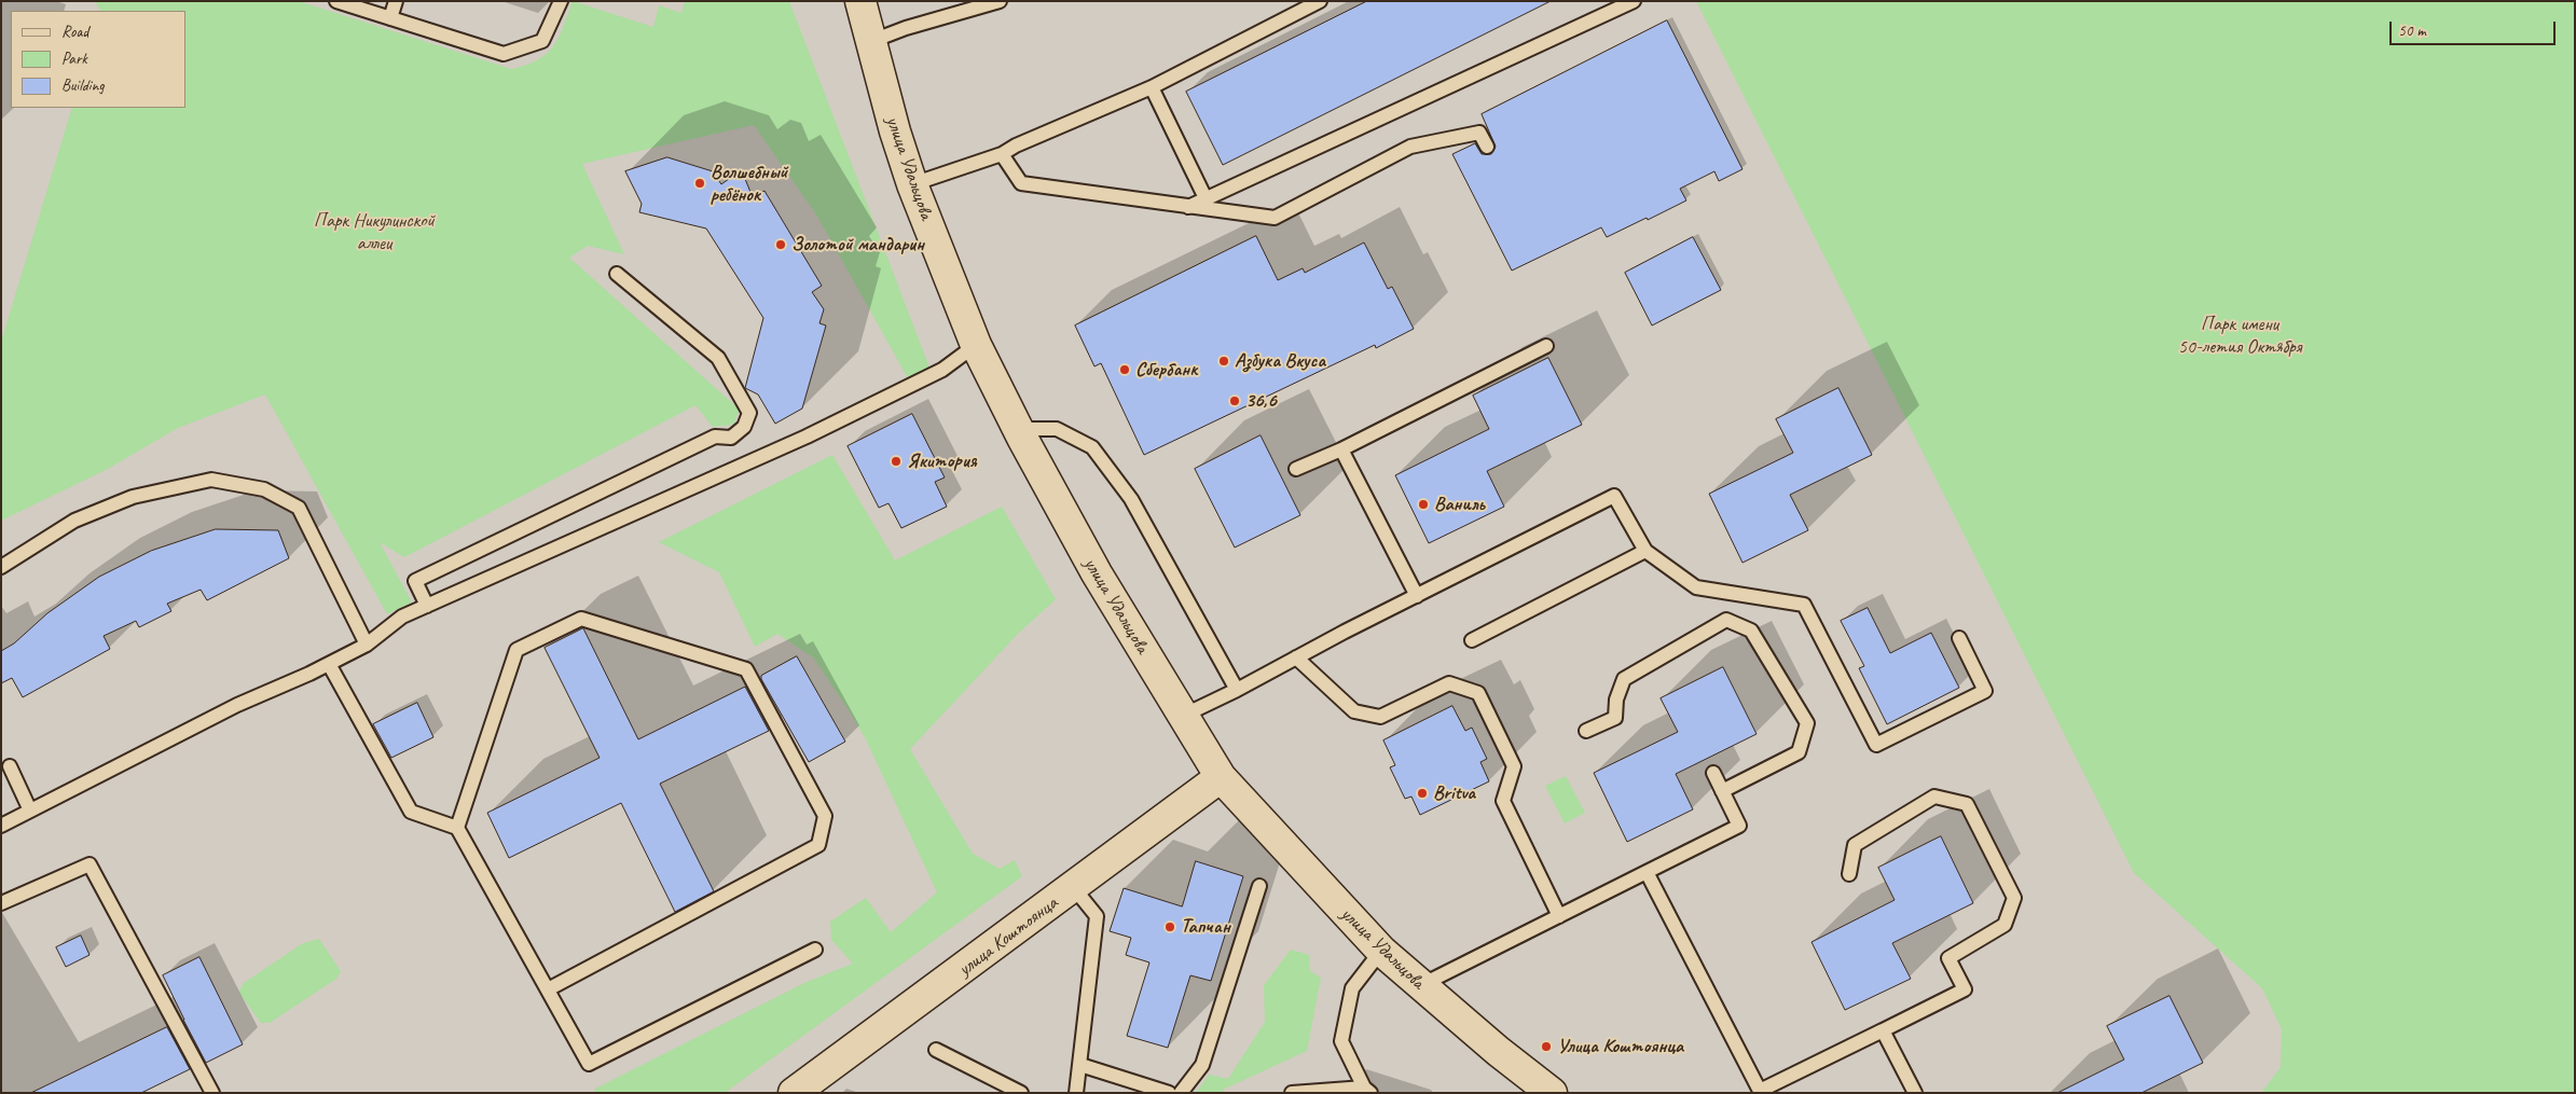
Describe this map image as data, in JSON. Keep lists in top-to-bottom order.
{
  "streets": {
    "street": ["улица Удальцова", "улица Коштоянца"]
  },
  "crossings": [
    ["улица Удальцова", "улица Коштоянца"]
  ],
  "parks": ["Парк Никулинской аллеи", "Парк имени 50-летия Октября"],
  "places": [
    "Волшебный ребёнок",
    "Золотой мандарин",
    "Азбука Вкуса",
    "Сбербанк",
    "36,6",
    "Якитория",
    "Ваниль",
    "Britva",
    "Тапчан",
    "Улица Коштоянца"
  ],
  "legend": ["Road", "Park", "Building"],
  "scale_bar": "50 m"
}
